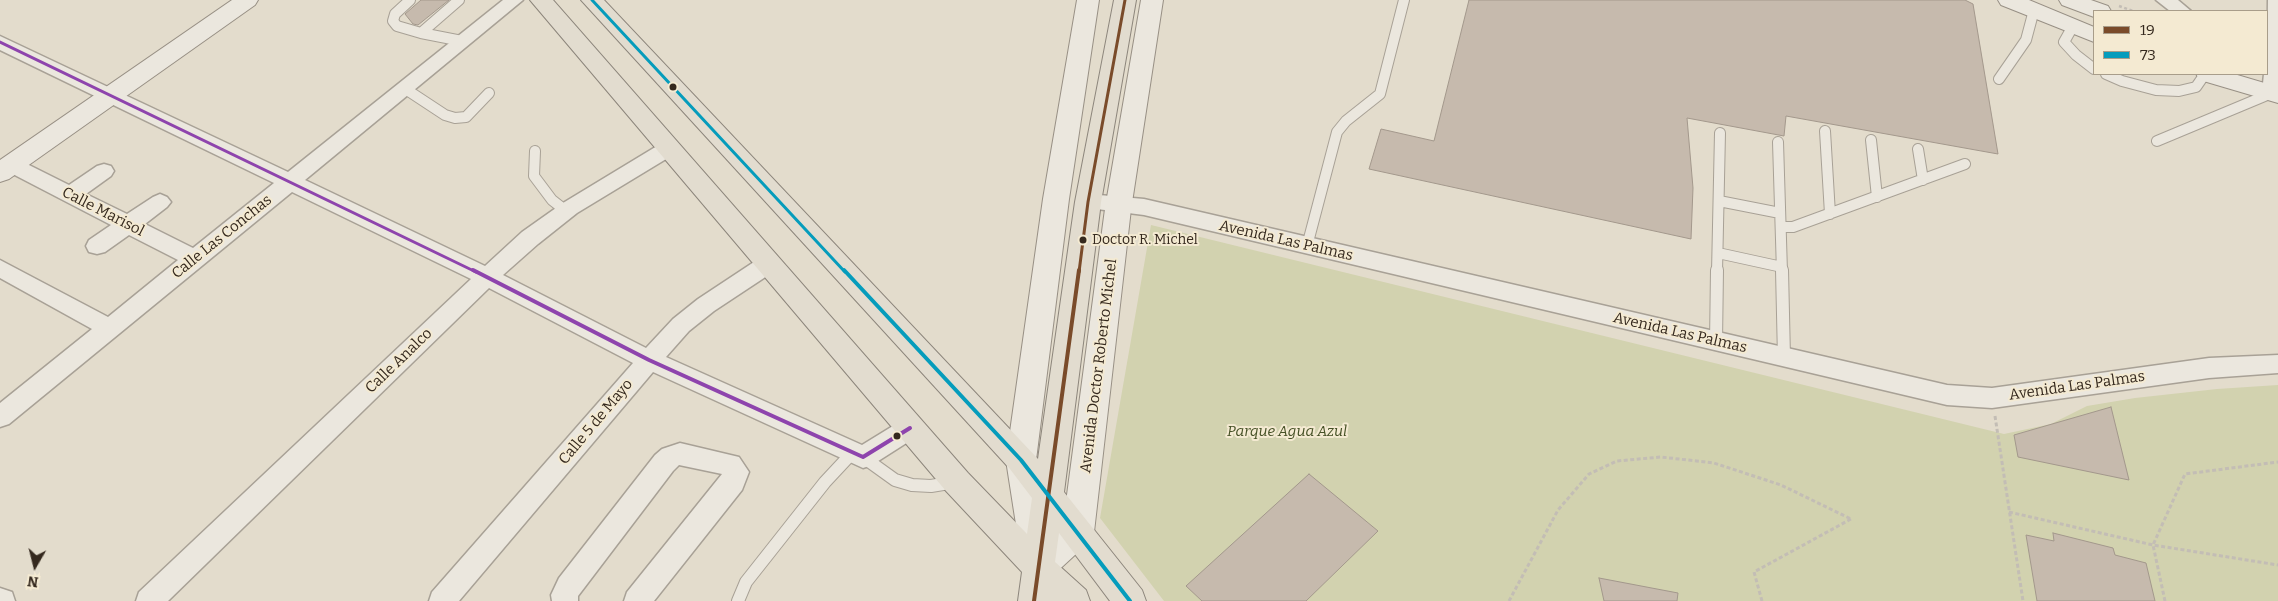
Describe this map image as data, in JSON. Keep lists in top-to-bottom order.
{
  "streets": {
    "main road": ["Avenida Doctor Roberto Michel"],
    "street": [
      "Calle Marisol",
      "Calle Las Conchas",
      "Avenida Las Palmas",
      "Calle Analco",
      "Calle 5 de Mayo"
    ]
  },
  "crossings": [
    ["Calle Marisol", "Calle Las Conchas"],
    ["Avenida Las Palmas", "Avenida Doctor Roberto Michel"]
  ],
  "parks": ["Parque Agua Azul"],
  "places": ["Doctor R. Michel"],
  "lines": ["transit line 19", "transit line 73"],
  "legend": ["19", "73"],
  "north": "bottom"
}
